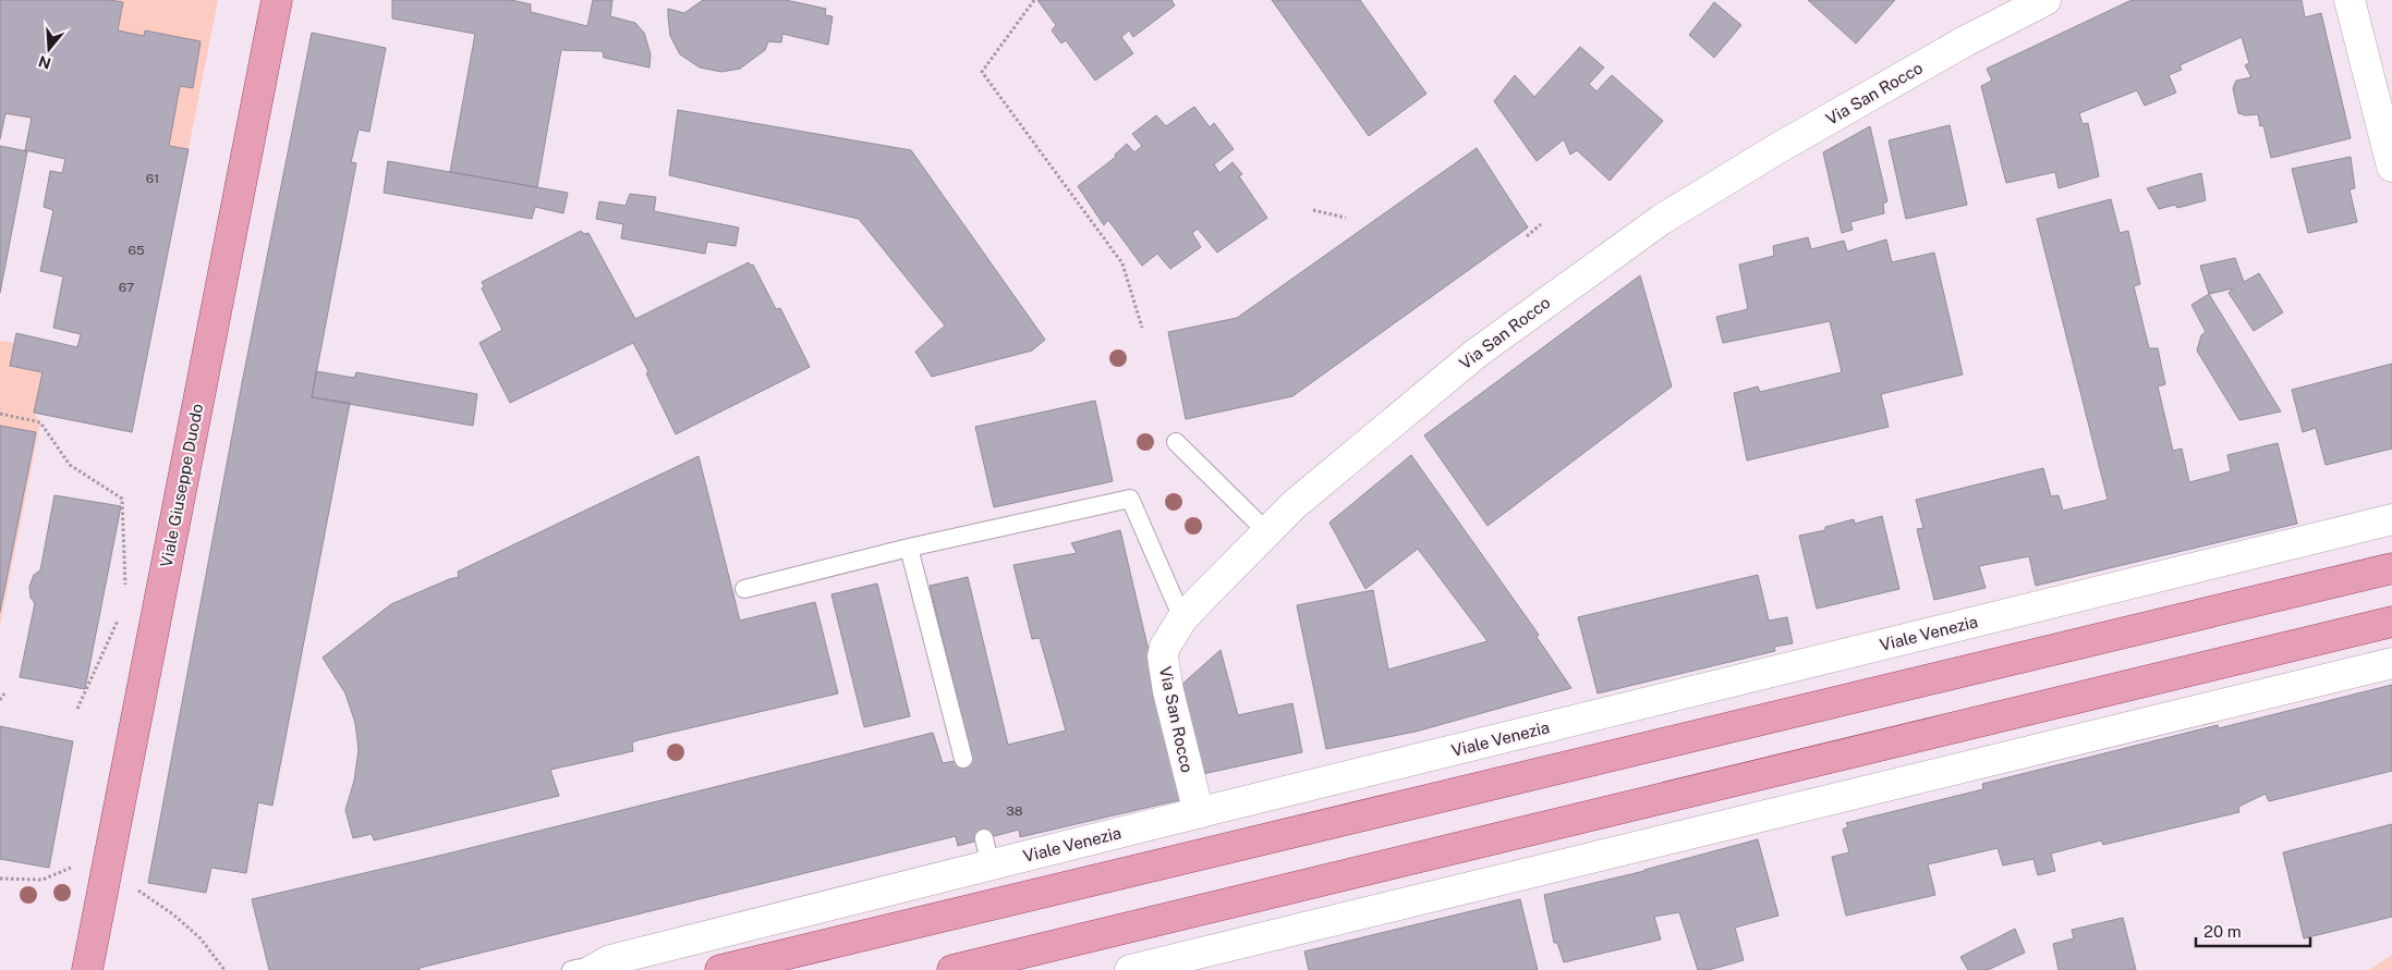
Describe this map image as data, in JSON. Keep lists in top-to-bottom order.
{
  "streets": {
    "main road": ["Viale Giuseppe Duodo"],
    "street": ["Via San Rocco", "Viale Venezia"]
  },
  "crossings": [
    ["Via San Rocco", "Viale Venezia"]
  ],
  "house_numbers": [
    "61",
    "65",
    "67",
    "38"
  ],
  "scale_bar": "20 m",
  "north": "bottom"
}
